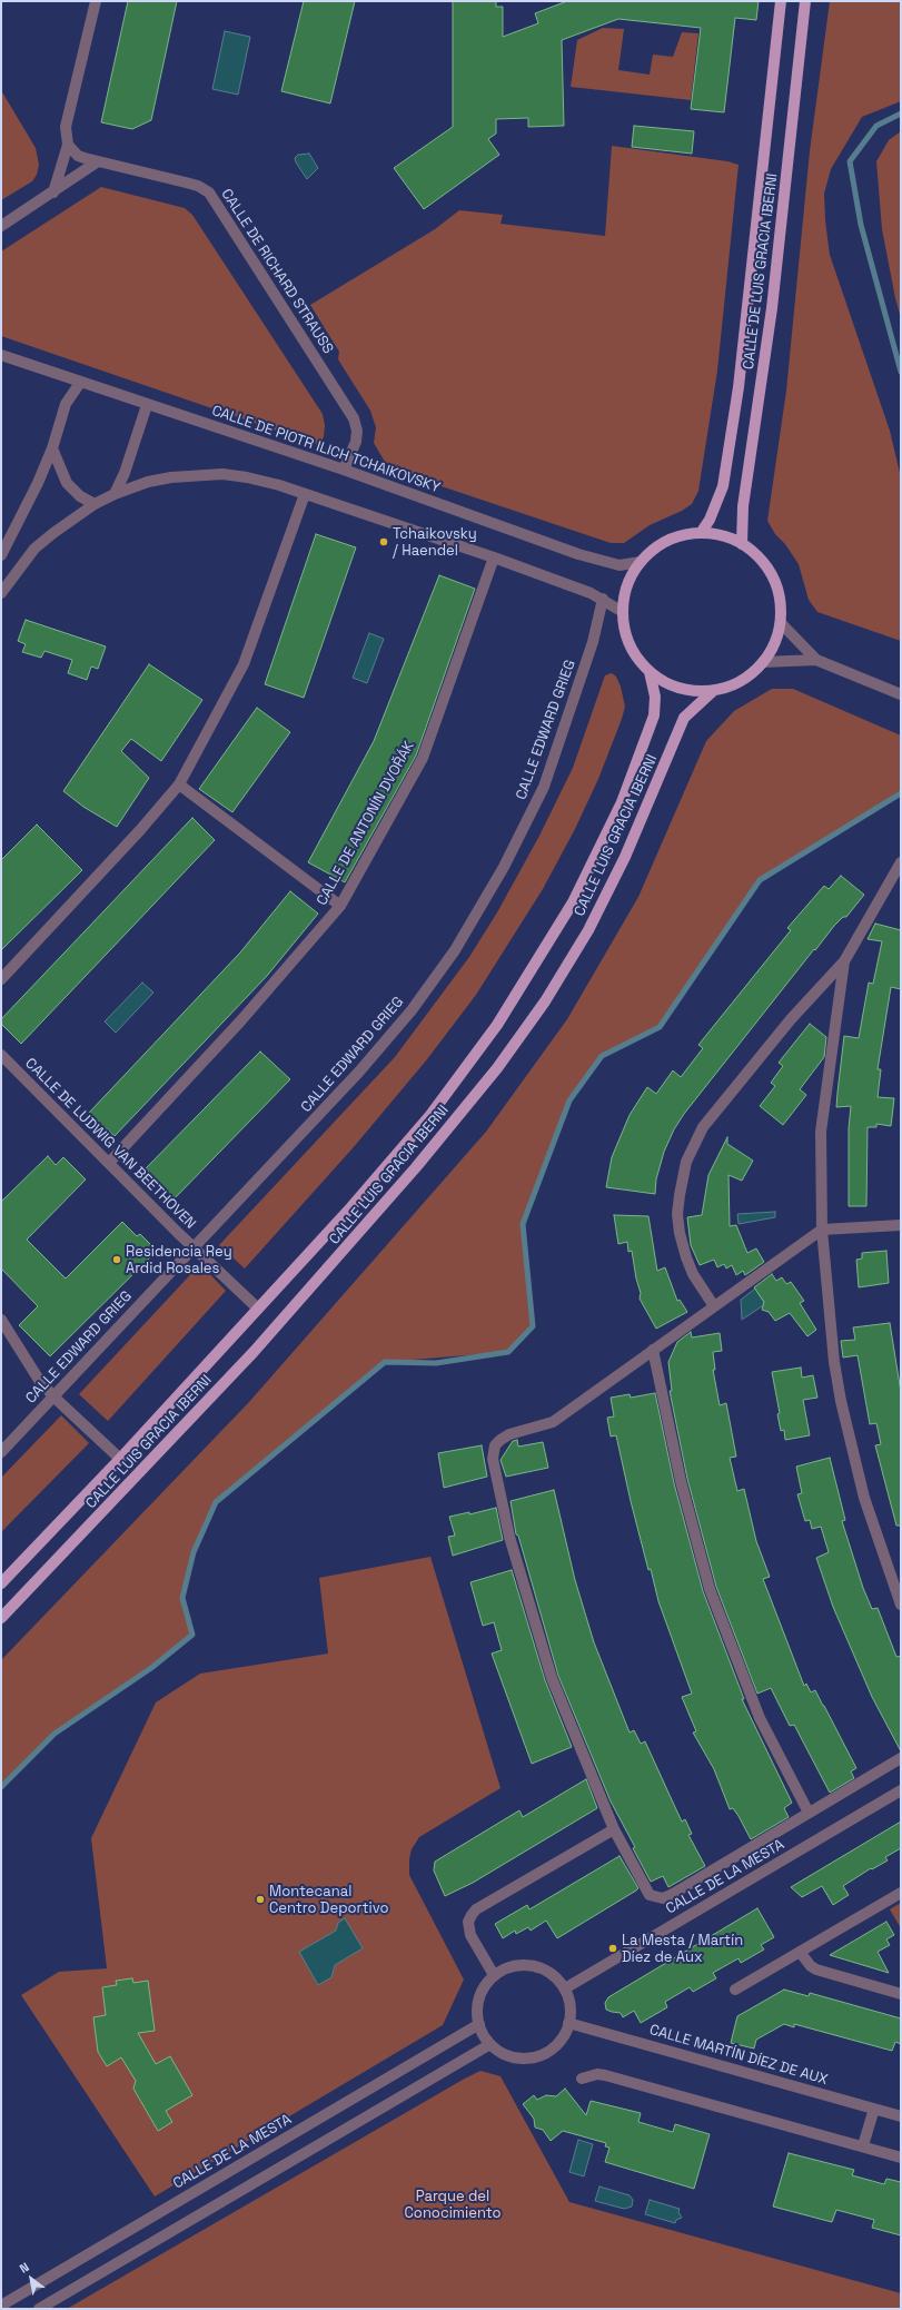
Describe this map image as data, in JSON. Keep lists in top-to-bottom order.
{
  "streets": {
    "main road": ["CALLE DE LUIS GRACIA IBERNI", "CALLE LUIS GRACIA IBERNI"],
    "street": [
      "CALLE DE RICHARD STRAUSS",
      "CALLE DE PIOTR ILICH TCHAIKOVSKY",
      "CALLE EDWARD GRIEG",
      "CALLE DE ANTONÍN DVOŘÁK",
      "CALLE DE LUDWIG VAN BEETHOVEN",
      "CALLE DE LA MESTA",
      "CALLE MARTÍN DÍEZ DE AUX"
    ]
  },
  "crossings": [
    ["CALLE DE RICHARD STRAUSS", "CALLE DE PIOTR ILICH TCHAIKOVSKY"],
    ["CALLE DE LUIS GRACIA IBERNI", "CALLE DE PIOTR ILICH TCHAIKOVSKY"],
    ["CALLE DE LUIS GRACIA IBERNI", "CALLE LUIS GRACIA IBERNI"],
    ["CALLE DE PIOTR ILICH TCHAIKOVSKY", "CALLE LUIS GRACIA IBERNI"],
    ["CALLE EDWARD GRIEG", "CALLE DE LUDWIG VAN BEETHOVEN"],
    ["CALLE DE ANTONÍN DVOŘÁK", "CALLE DE LUDWIG VAN BEETHOVEN"],
    ["CALLE LUIS GRACIA IBERNI", "CALLE DE LUDWIG VAN BEETHOVEN"],
    ["CALLE DE LA MESTA", "CALLE MARTÍN DÍEZ DE AUX"]
  ],
  "parks": ["Parque del Conocimiento"],
  "places": [
    "Tchaikovsky / Haendel",
    "Residencia Rey Ardid Rosales",
    "Montecanal Centro Deportivo",
    "La Mesta / Martín Díez de Aux"
  ],
  "north": "top left"
}
